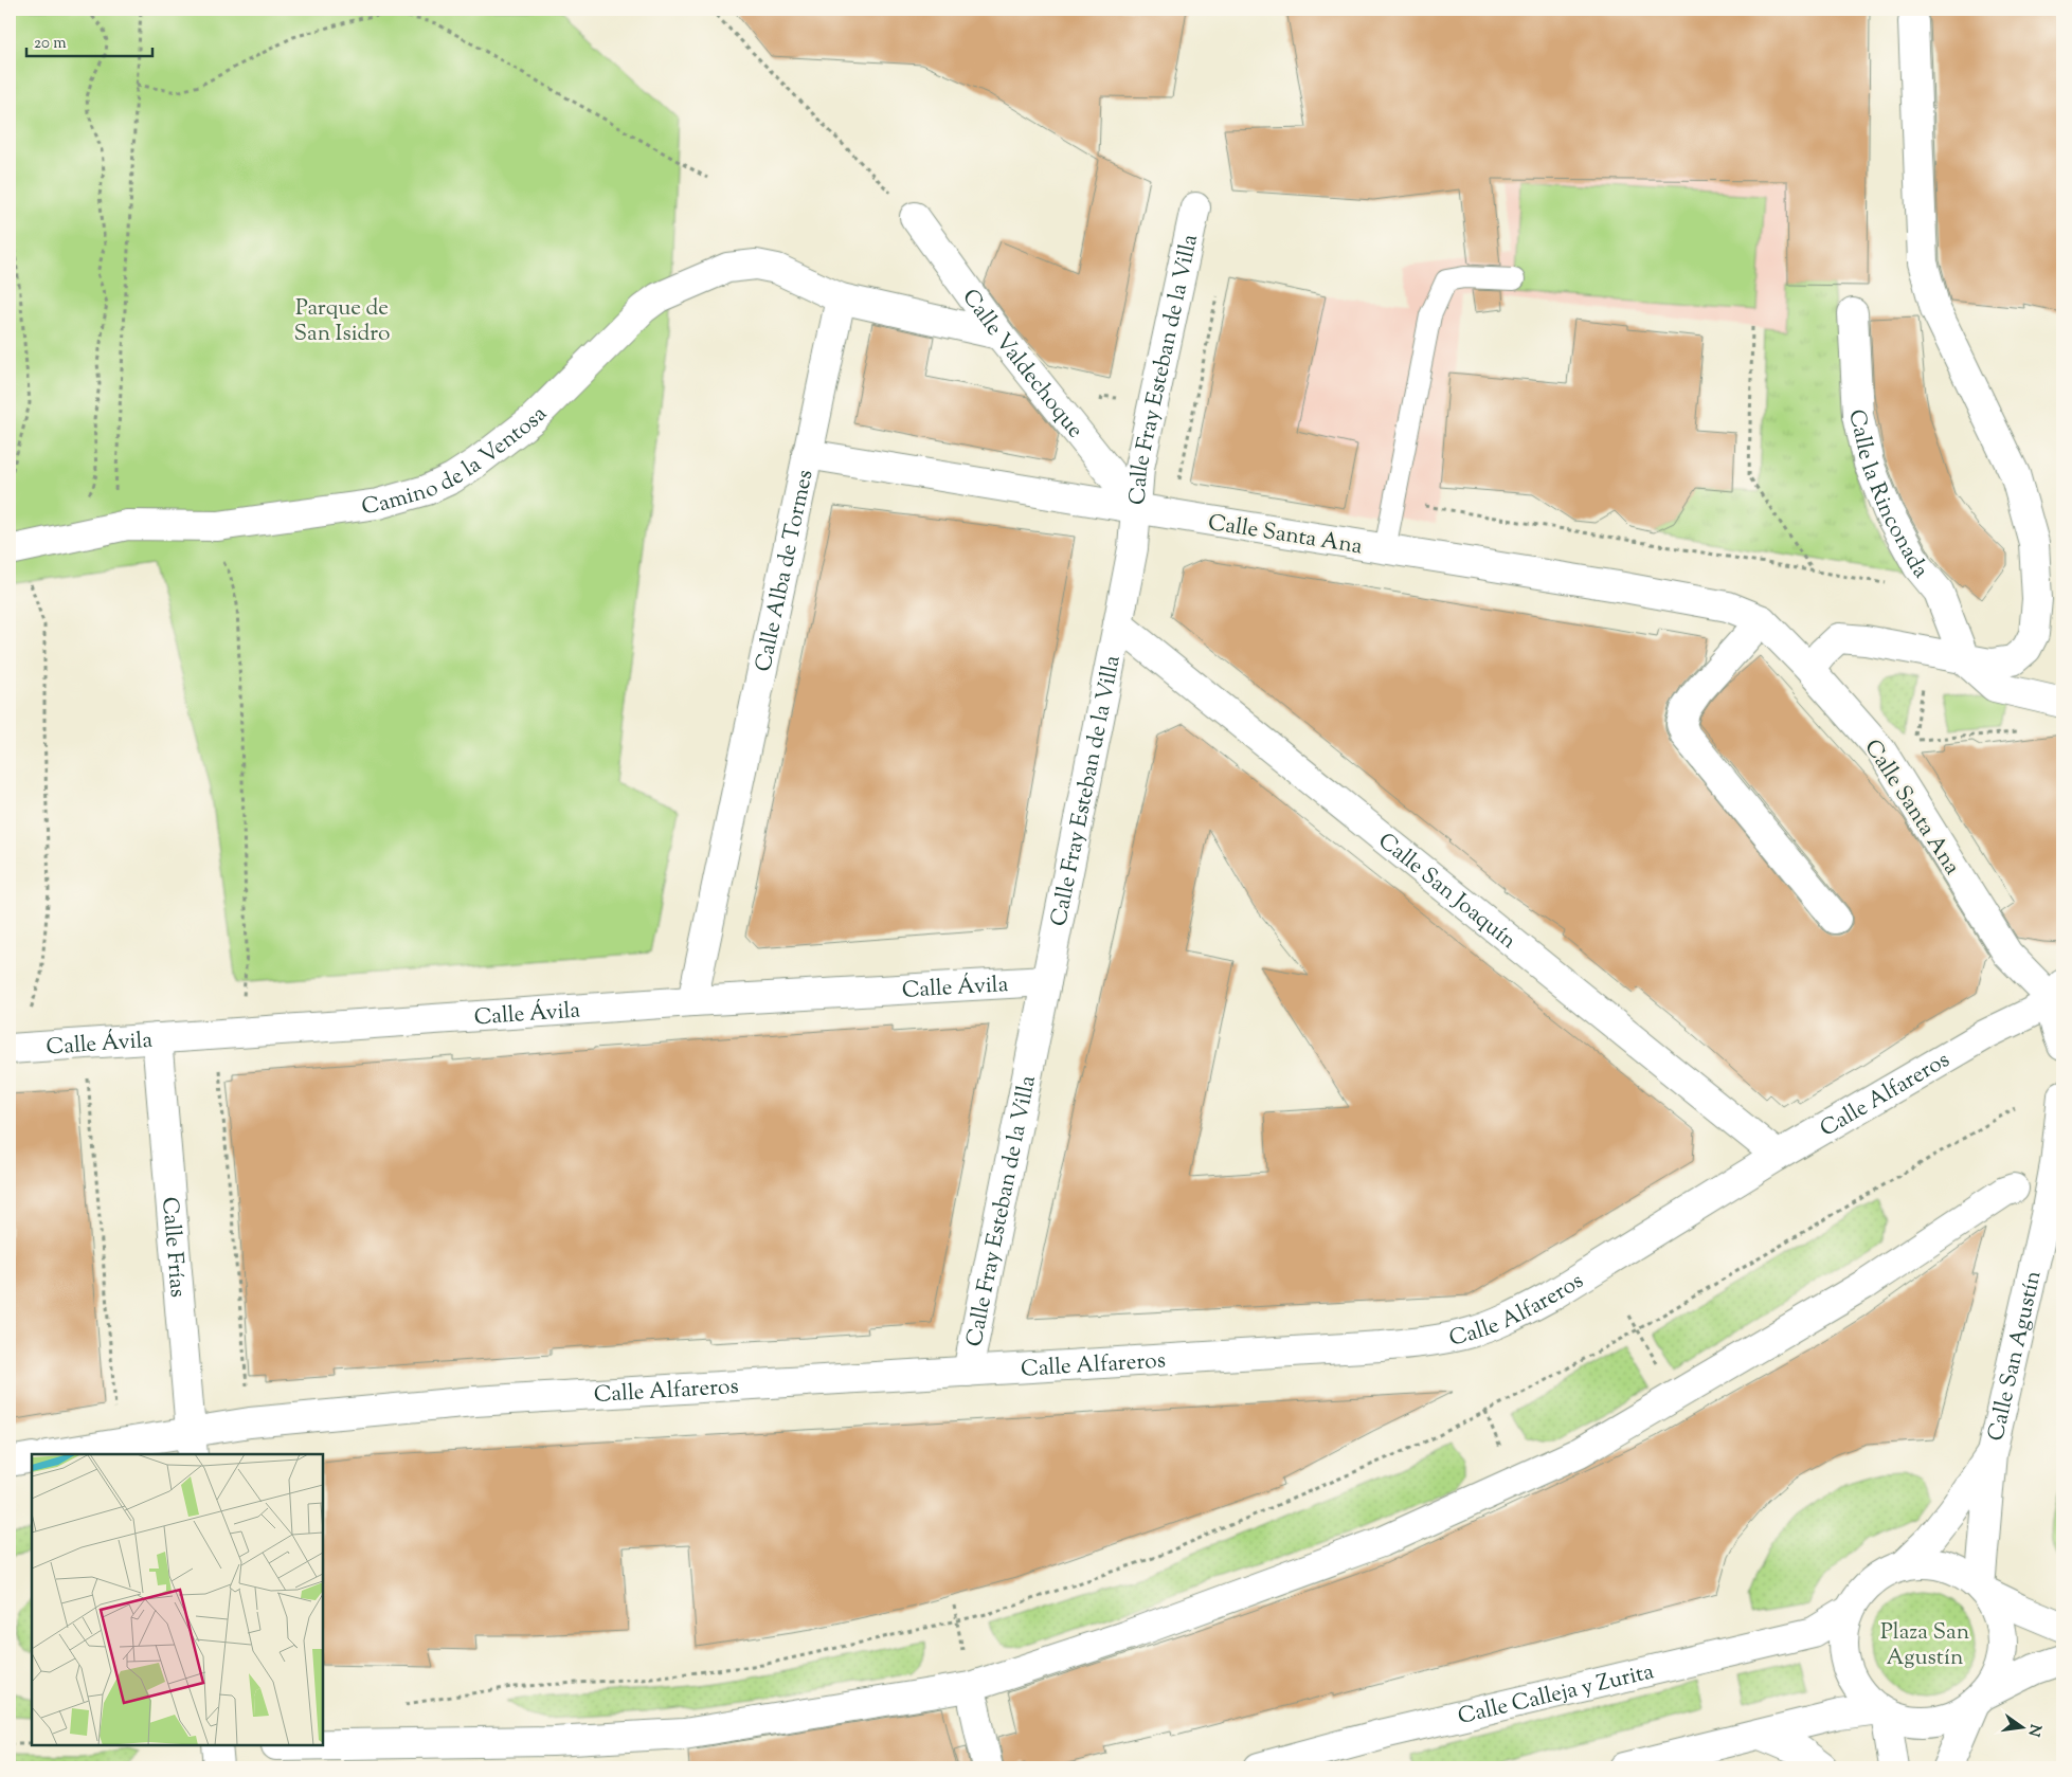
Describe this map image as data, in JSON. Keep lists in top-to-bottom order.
{
  "streets": {
    "street": [
      "Calle Valdechoque",
      "Calle Fray Esteban de la Villa",
      "Camino de la Ventosa",
      "Calle la Rinconada",
      "Calle Santa Ana",
      "Calle Alba de Tormes",
      "Calle San Joaquín",
      "Calle Ávila",
      "Calle Alfareros",
      "Calle Frías",
      "Calle San Agustín",
      "Calle Calleja y Zurita"
    ]
  },
  "crossings": [
    ["Calle Valdechoque", "Calle Fray Esteban de la Villa"],
    ["Calle Valdechoque", "Calle Santa Ana"],
    ["Calle Fray Esteban de la Villa", "Calle Santa Ana"],
    ["Calle Fray Esteban de la Villa", "Calle San Joaquín"],
    ["Calle Fray Esteban de la Villa", "Calle Ávila"],
    ["Calle Fray Esteban de la Villa", "Calle Alfareros"],
    ["Camino de la Ventosa", "Calle Alba de Tormes"],
    ["Calle Santa Ana", "Calle Alba de Tormes"],
    ["Calle Santa Ana", "Calle Alfareros"],
    ["Calle Alba de Tormes", "Calle Ávila"],
    ["Calle San Joaquín", "Calle Alfareros"],
    ["Calle Ávila", "Calle Frías"],
    ["Calle Alfareros", "Calle Frías"],
    ["Calle San Agustín", "Calle Calleja y Zurita"]
  ],
  "parks": ["Parque de San Isidro", "Plaza San Agustín"],
  "scale_bar": "20 m",
  "north": "right"
}
